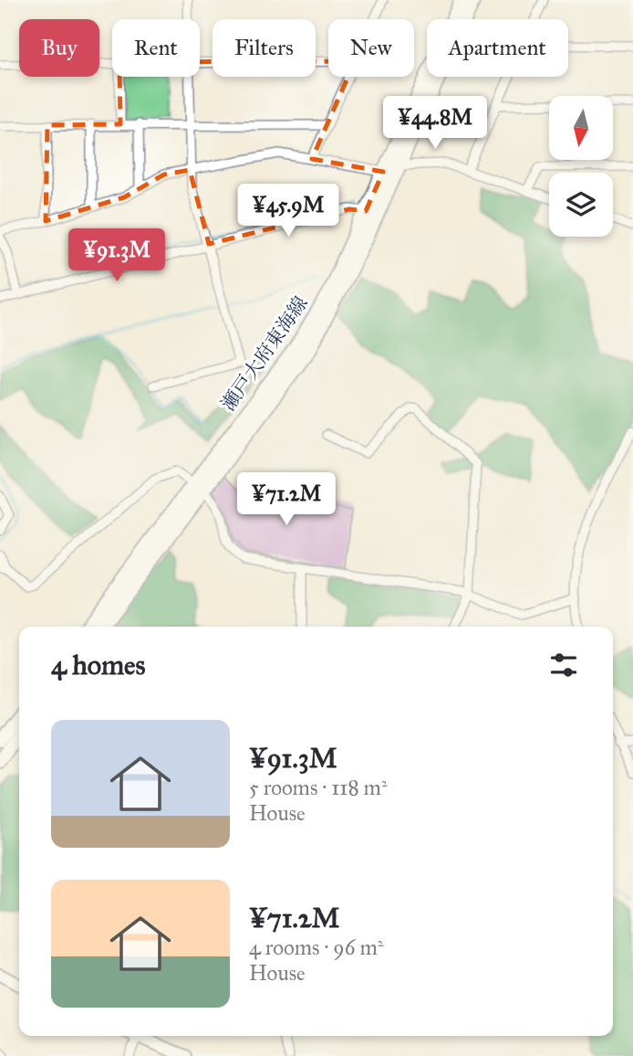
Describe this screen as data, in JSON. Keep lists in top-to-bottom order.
{
  "streets": {
    "main road": ["瀬戸大府東海線"]
  },
  "north": "bottom",
  "page": {
    "chip": [
      "Buy",
      "Rent",
      "Filters",
      "New",
      "Apartment"
    ],
    "price": [
      "¥44.8M",
      "¥45.9M",
      "¥91.3M",
      "¥71.2M"
    ],
    "heading": "4 homes",
    "list": [
      {
        "name": "¥91.3M",
        "note": "5 rooms · 118 m² · House"
      },
      {
        "name": "¥71.2M",
        "note": "4 rooms · 96 m² · House"
      }
    ]
  }
}
